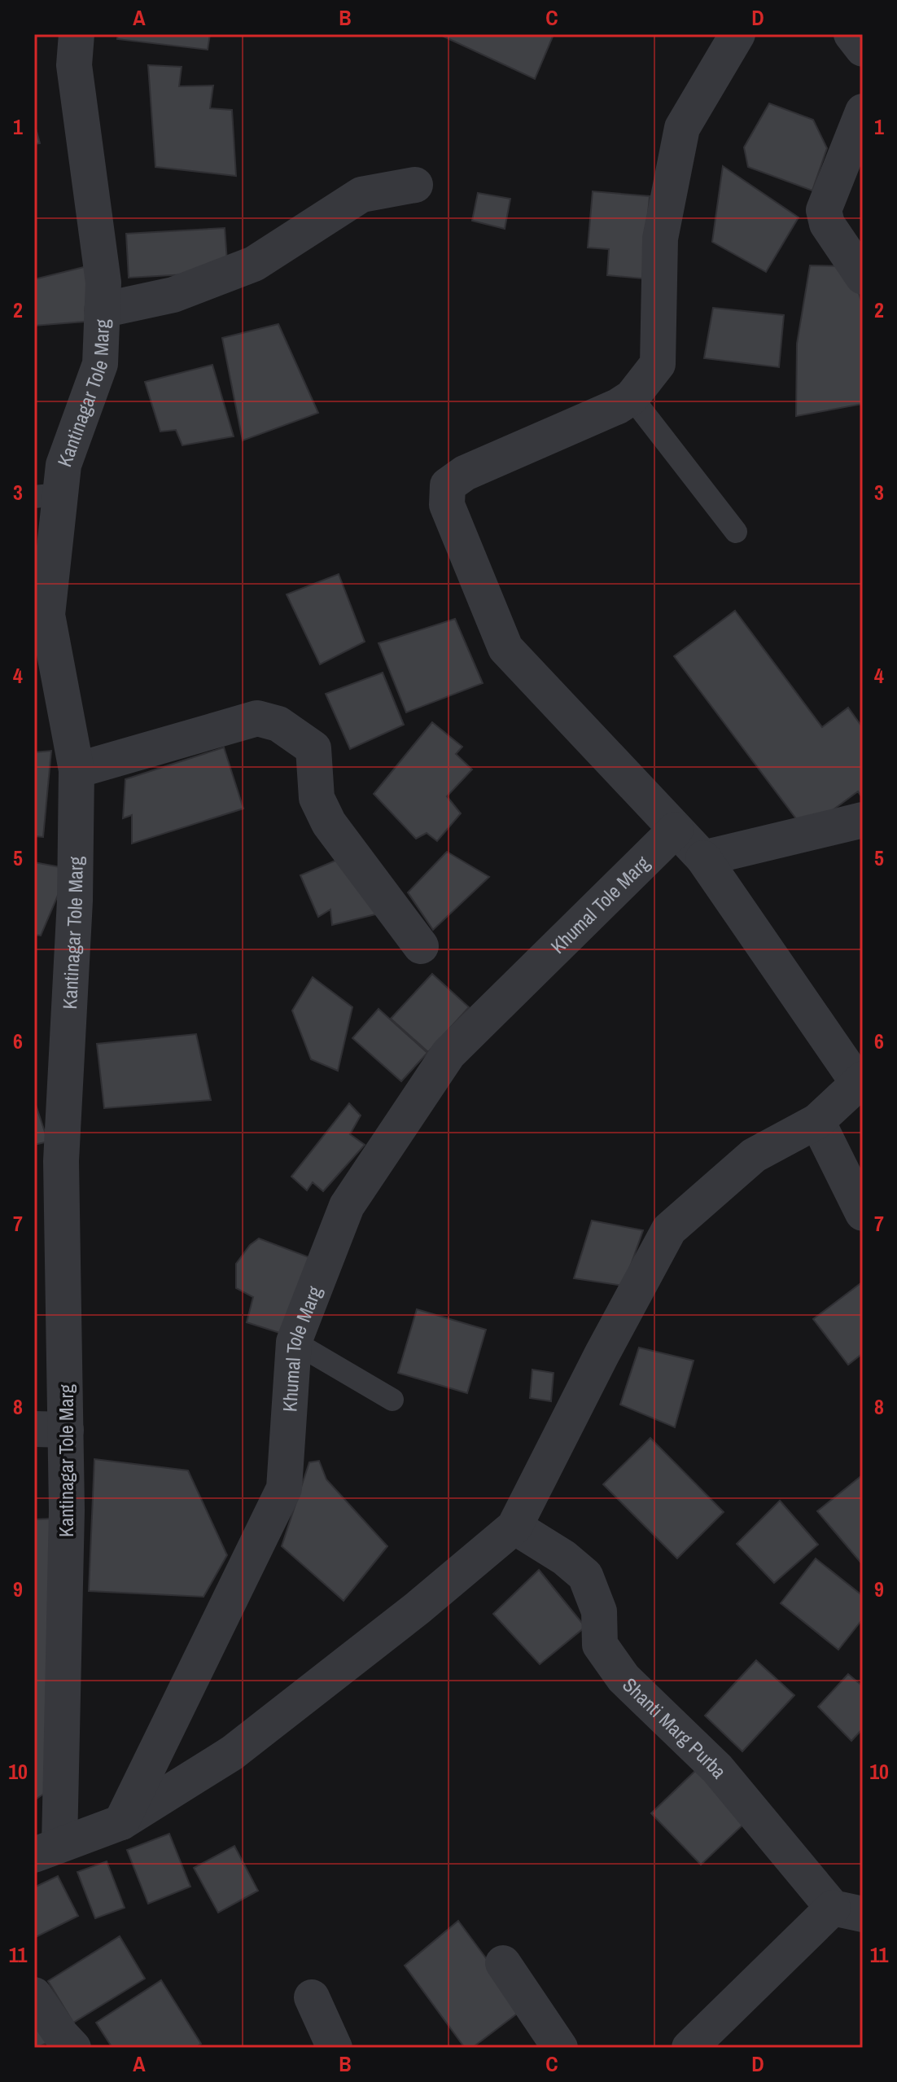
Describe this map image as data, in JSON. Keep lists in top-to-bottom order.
{
  "streets": {
    "street": ["Kantinagar Tole Marg", "Khumal Tole Marg", "Shanti Marg Purba"]
  },
  "grid": {
    "columns": [
      "A",
      "B",
      "C",
      "D"
    ],
    "rows": [
      "1",
      "2",
      "3",
      "4",
      "5",
      "6",
      "7",
      "8",
      "9",
      "10",
      "11"
    ]
  }
}
